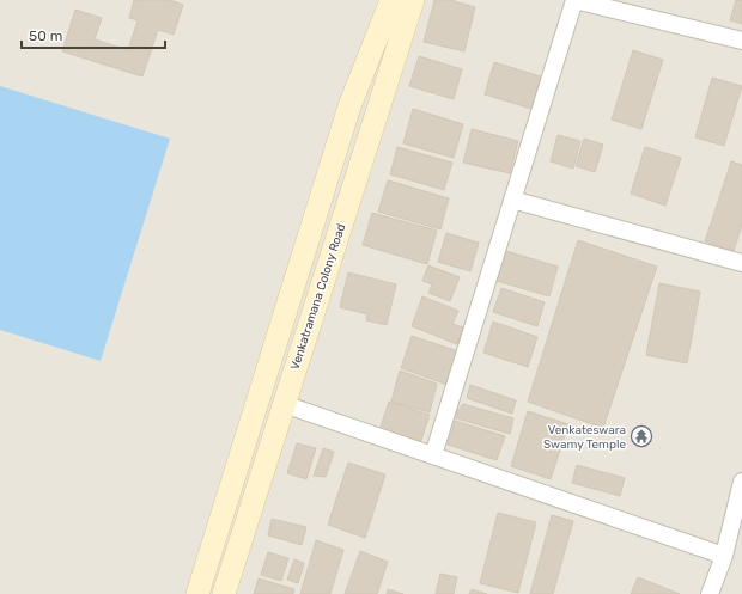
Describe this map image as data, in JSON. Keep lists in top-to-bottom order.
{
  "streets": {
    "main road": ["Venkatramana Colony Road"]
  },
  "places": {
    "temple": ["Venkateswara Swamy Temple"]
  },
  "scale_bar": "50 m"
}
